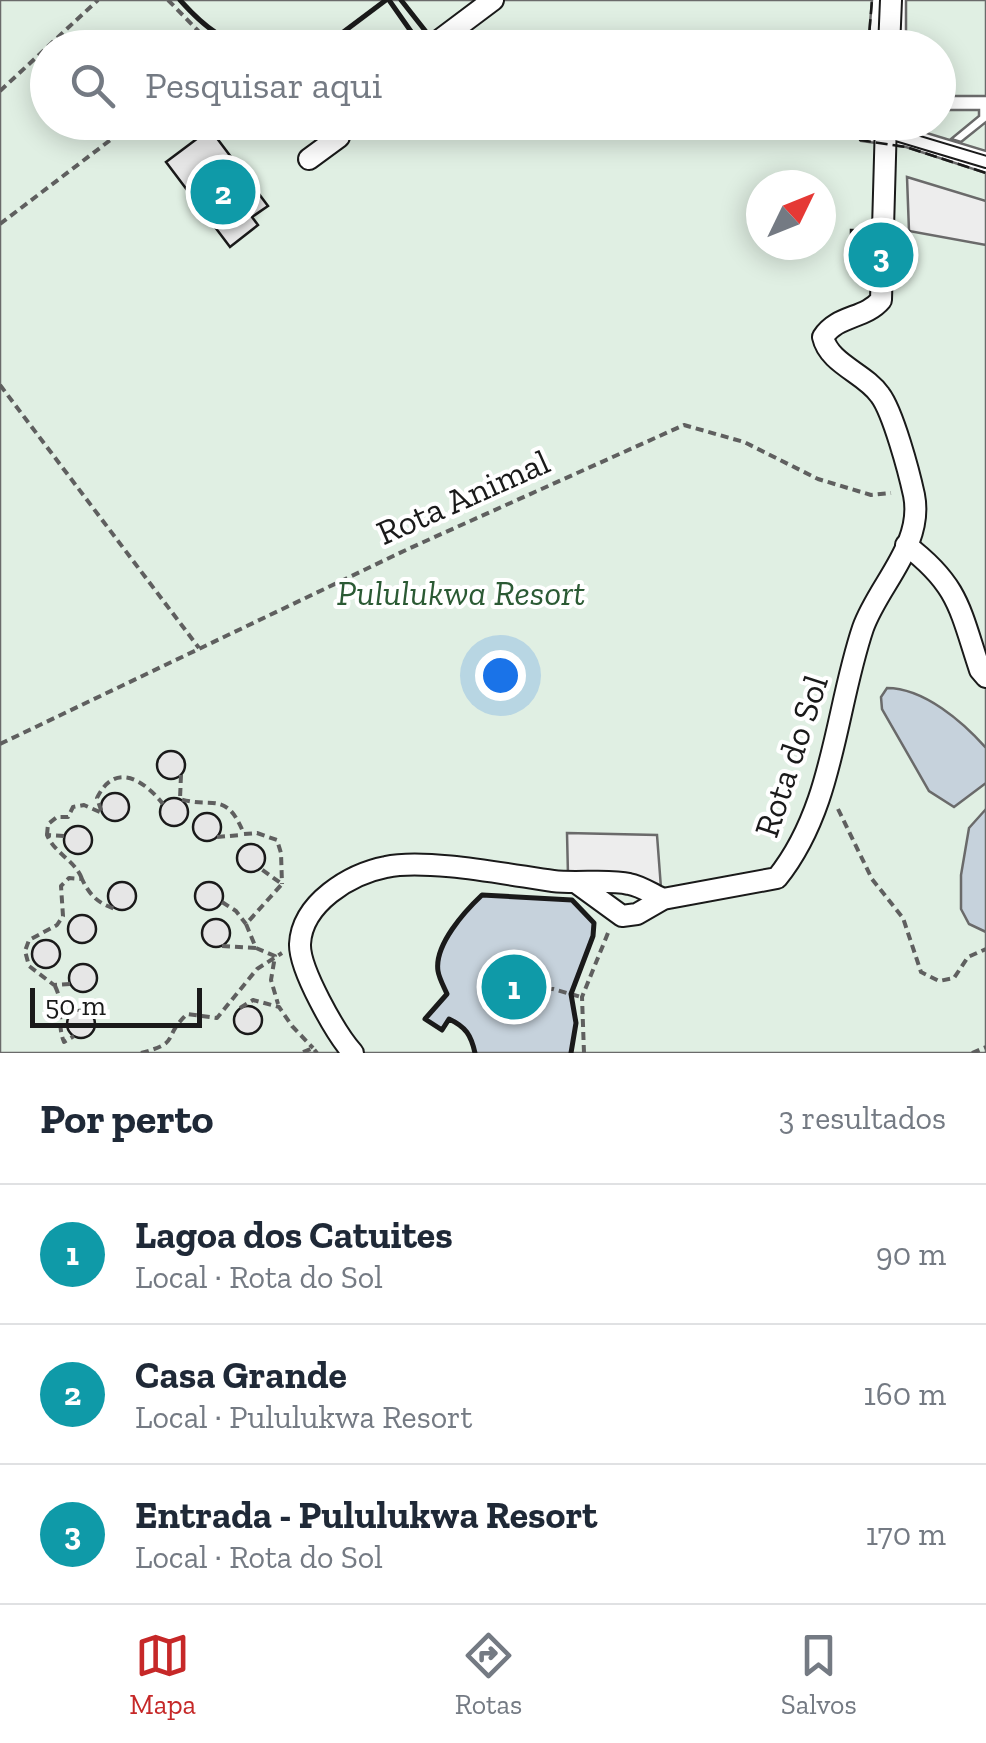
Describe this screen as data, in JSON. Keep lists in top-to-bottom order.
{
  "streets": {
    "street": ["Rota do Sol"],
    "path": ["Rota Animal"]
  },
  "parks": ["Pululukwa Resort"],
  "scale_bar": "50 m",
  "north": "top right",
  "page": {
    "search": "Pesquisar aqui",
    "pins": ["2", "3", "1"],
    "scale": "50 m",
    "heading": ["Por perto", "3 resultados"],
    "list": [
      {
        "mark": "1",
        "name": "Lagoa dos Catuites",
        "note": "Local · Rota do Sol",
        "value": "90 m"
      },
      {
        "mark": "2",
        "name": "Casa Grande",
        "note": "Local · Pululukwa Resort",
        "value": "160 m"
      },
      {
        "mark": "3",
        "name": "Entrada - Pululukwa Resort",
        "note": "Local · Rota do Sol",
        "value": "170 m"
      }
    ],
    "nav": ["Mapa", "Rotas", "Salvos"]
  }
}
